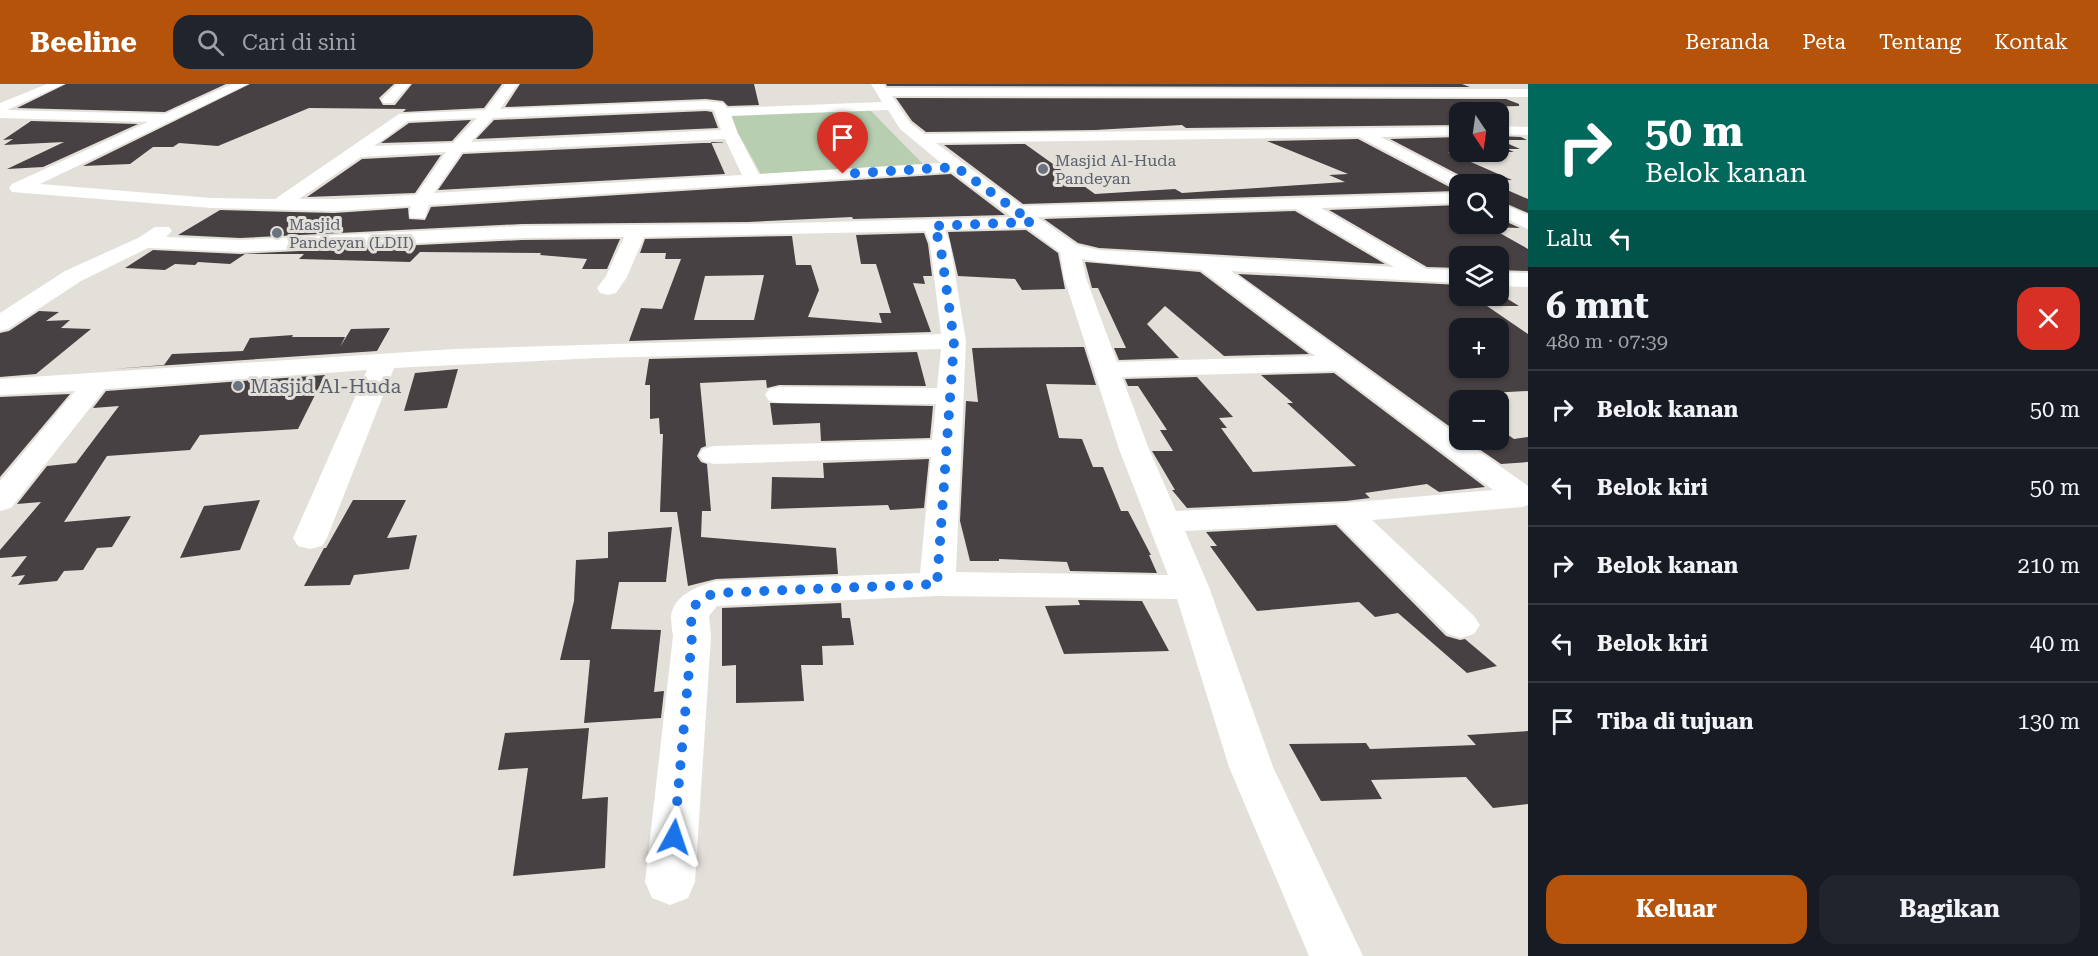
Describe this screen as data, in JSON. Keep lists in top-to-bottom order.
{
  "places": ["Masjid Al-Huda Pandeyan", "Masjid Pandeyan (LDII)", "Masjid Al-Huda"],
  "north": "bottom",
  "page": {
    "header": "Beeline",
    "search": "Cari di sini",
    "nav": [
      "Beranda",
      "Peta",
      "Tentang",
      "Kontak"
    ],
    "turn": ["50 m", "Belok kanan"],
    "map_buttons": ["+", "−"],
    "then": "Lalu",
    "heading": ["6 mnt", "480 m · 07:39"],
    "list": [
      {
        "name": "Belok kanan",
        "value": "50 m"
      },
      {
        "name": "Belok kiri",
        "value": "50 m"
      },
      {
        "name": "Belok kanan",
        "value": "210 m"
      },
      {
        "name": "Belok kiri",
        "value": "40 m"
      },
      {
        "name": "Tiba di tujuan",
        "value": "130 m"
      }
    ],
    "buttons": ["Keluar", "Bagikan"]
  }
}
